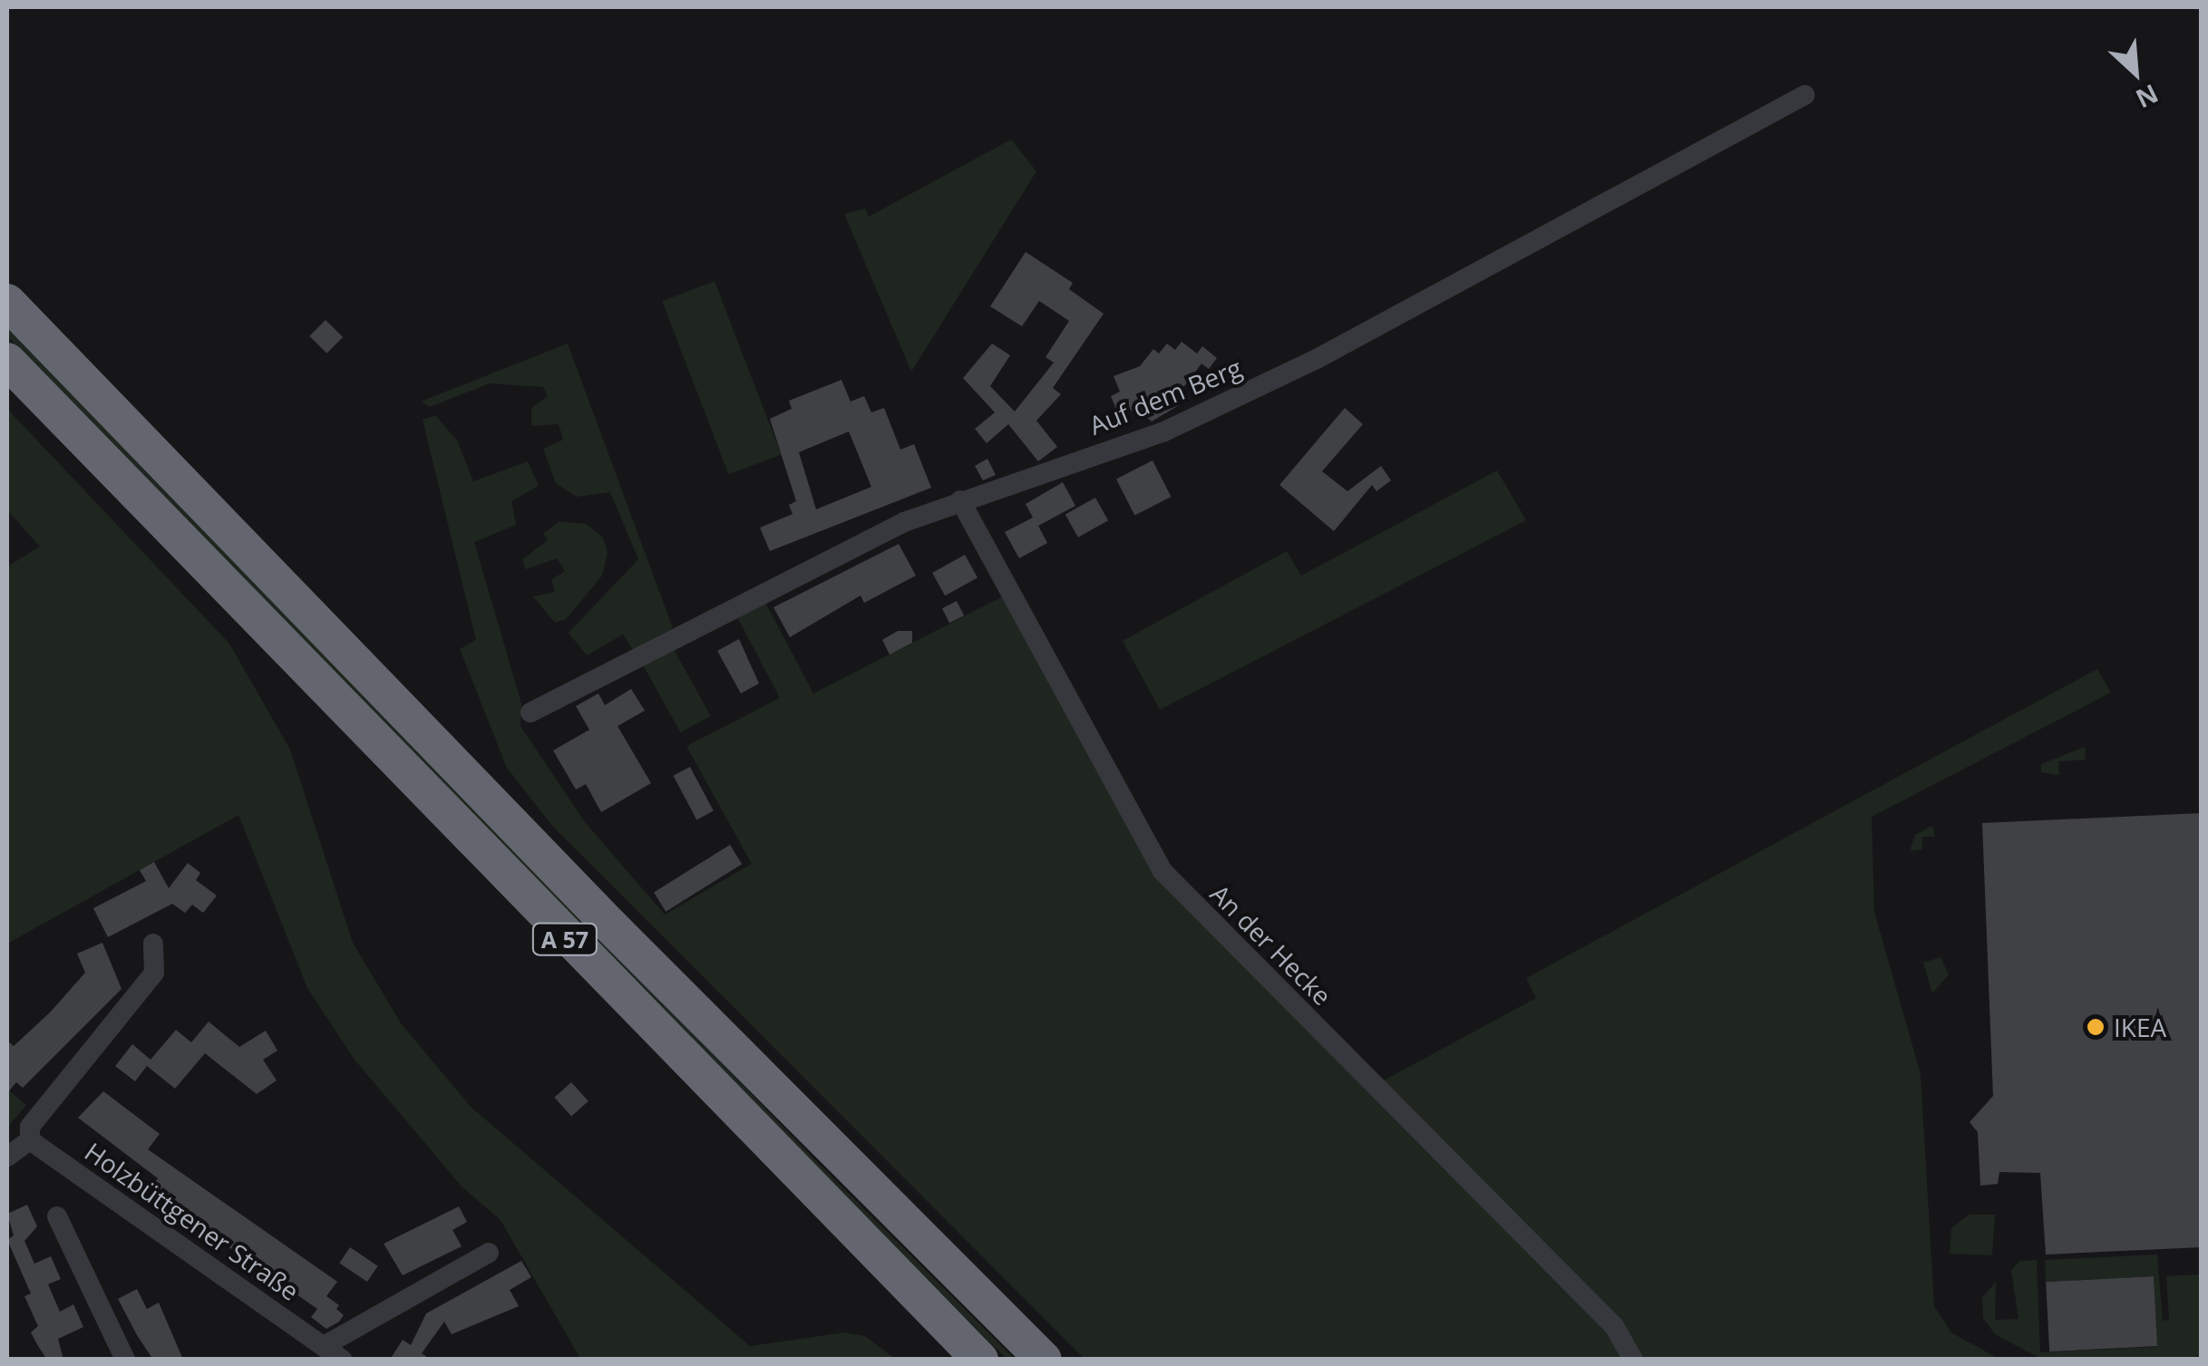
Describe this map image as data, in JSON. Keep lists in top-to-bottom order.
{
  "streets": {
    "highway": ["A 57"],
    "street": ["Auf dem Berg", "An der Hecke", "Holzbüttgener Straße"]
  },
  "crossings": [
    ["Auf dem Berg", "An der Hecke"]
  ],
  "places": ["IKEA"],
  "north": "bottom right"
}
